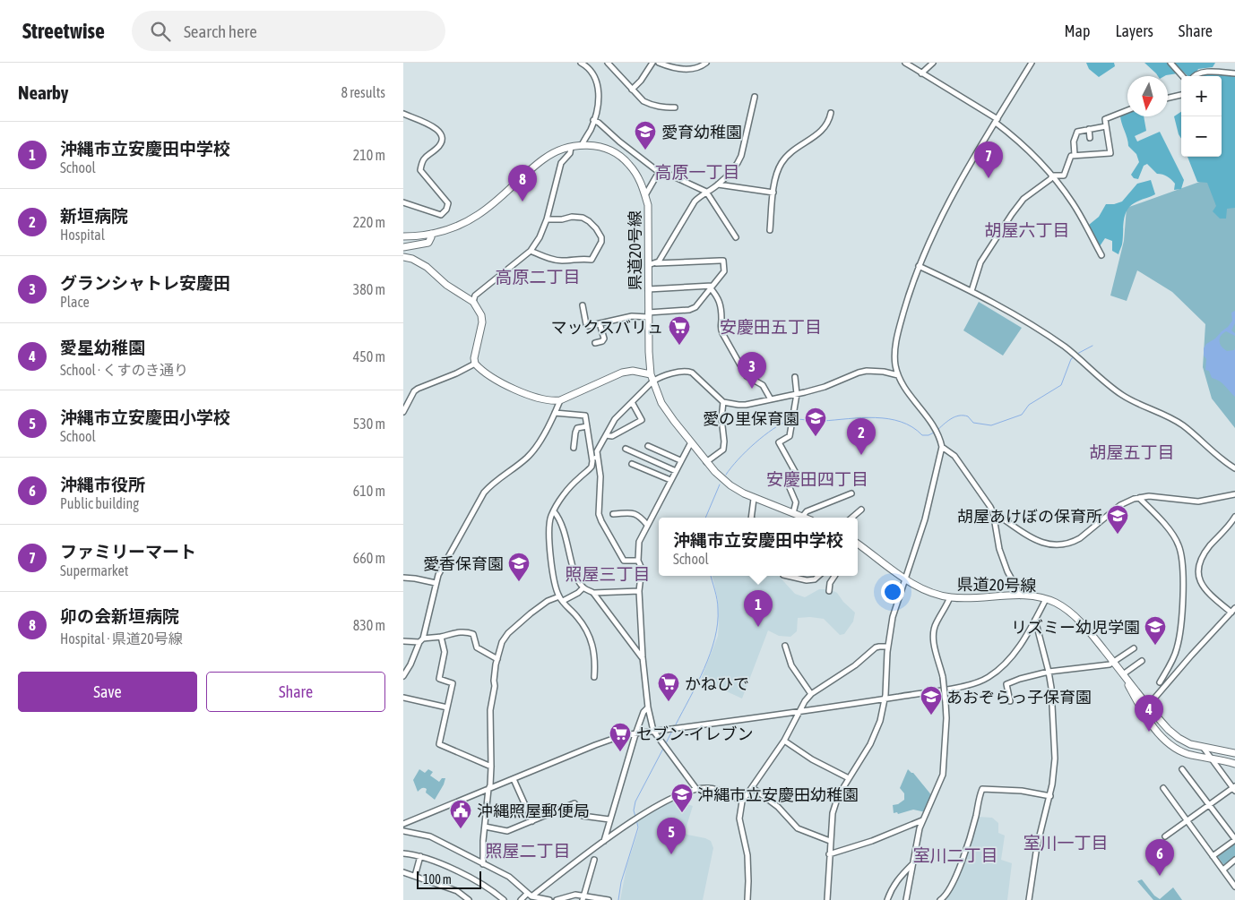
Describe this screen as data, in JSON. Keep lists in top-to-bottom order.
{
  "streets": {
    "main road": ["県道20号線"]
  },
  "districts": [
    "高原一丁目",
    "胡屋六丁目",
    "高原二丁目",
    "安慶田五丁目",
    "胡屋五丁目",
    "安慶田四丁目",
    "照屋三丁目",
    "室川一丁目",
    "照屋二丁目",
    "室川二丁目"
  ],
  "places": {
    "school or university": [
      "愛育幼稚園",
      "愛の里保育園",
      "胡屋あけぼの保育所",
      "愛香保育園",
      "リズミー幼児学園",
      "あおぞらっ子保育園",
      "沖縄市立安慶田幼稚園"
    ],
    "supermarket": ["マックスバリュ", "かねひで", "セブン-イレブン"],
    "public building": ["沖縄照屋郵便局"]
  },
  "scale_bar": "100 m",
  "north": "bottom",
  "page": {
    "header": "Streetwise",
    "search": "Search here",
    "nav": ["Map", "Layers", "Share"],
    "heading": ["Nearby", "8 results"],
    "map_buttons": ["+", "−"],
    "list": [
      {
        "mark": "1",
        "name": "沖縄市立安慶田中学校",
        "note": "School",
        "value": "210 m"
      },
      {
        "mark": "2",
        "name": "新垣病院",
        "note": "Hospital",
        "value": "220 m"
      },
      {
        "mark": "3",
        "name": "グランシャトレ安慶田",
        "note": "Place",
        "value": "380 m"
      },
      {
        "mark": "4",
        "name": "愛星幼稚園",
        "note": "School · くすのき通り",
        "value": "450 m"
      },
      {
        "mark": "5",
        "name": "沖縄市立安慶田小学校",
        "note": "School",
        "value": "530 m"
      },
      {
        "mark": "6",
        "name": "沖縄市役所",
        "note": "Public building",
        "value": "610 m"
      },
      {
        "mark": "7",
        "name": "ファミリーマート",
        "note": "Supermarket",
        "value": "660 m"
      },
      {
        "mark": "8",
        "name": "卯の会新垣病院",
        "note": "Hospital · 県道20号線",
        "value": "830 m"
      }
    ],
    "pins": [
      "7",
      "8",
      "3",
      "2",
      "1",
      "4",
      "5",
      "6"
    ],
    "popup": ["沖縄市立安慶田中学校", "School"],
    "buttons": ["Save", "Share"],
    "scale": "100 m"
  }
}
